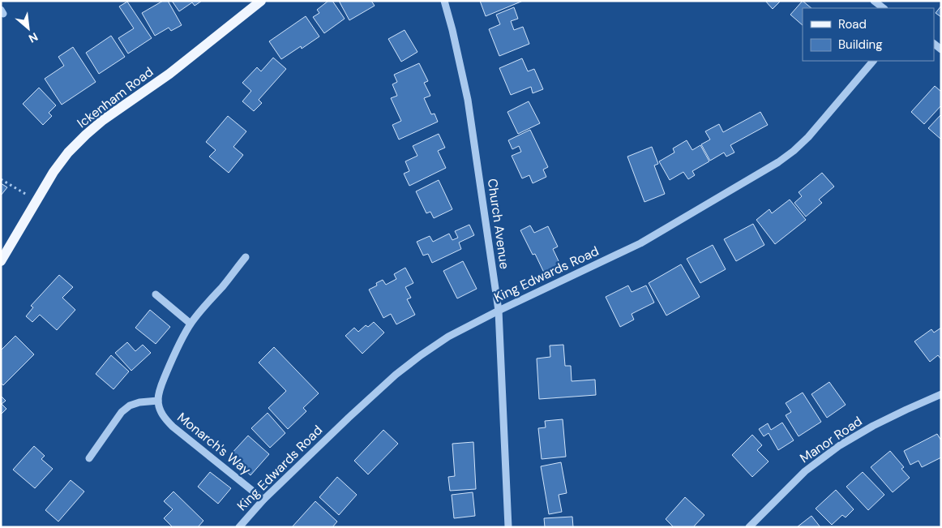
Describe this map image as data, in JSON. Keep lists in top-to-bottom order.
{
  "streets": {
    "main road": ["Ickenham Road"],
    "street": [
      "Church Avenue",
      "King Edwards Road",
      "Manor Road",
      "Monarch's Way"
    ]
  },
  "crossings": [
    ["Church Avenue", "King Edwards Road"],
    ["King Edwards Road", "Monarch's Way"]
  ],
  "legend": ["Road", "Building"],
  "north": "bottom right"
}
